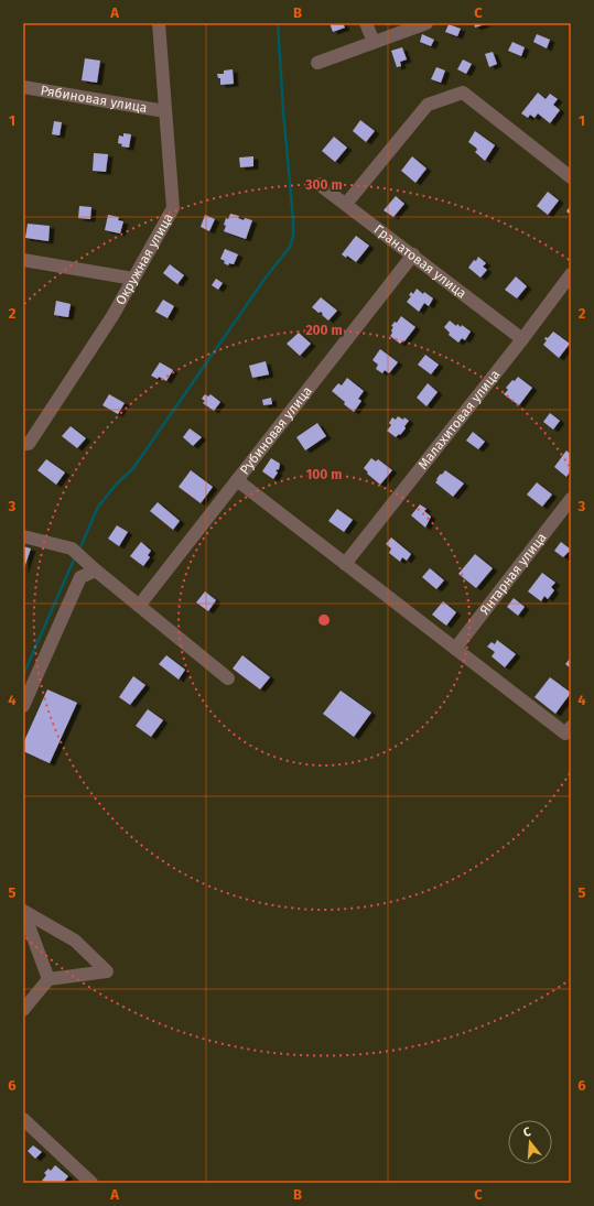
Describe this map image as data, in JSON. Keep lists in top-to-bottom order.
{
  "streets": {
    "street": [
      "Рябиновая улица",
      "Окружная улица",
      "Гранатовая улица",
      "Малахитовая улица",
      "Рубиновая улица",
      "Янтарная улица"
    ]
  },
  "crossings": [
    ["Рябиновая улица", "Окружная улица"],
    ["Гранатовая улица", "Малахитовая улица"],
    ["Гранатовая улица", "Рубиновая улица"]
  ],
  "north": "top",
  "grid": {
    "columns": ["A", "B", "C"],
    "rows": [
      "1",
      "2",
      "3",
      "4",
      "5",
      "6"
    ]
  },
  "rings": ["300 m", "200 m", "100 m"]
}
